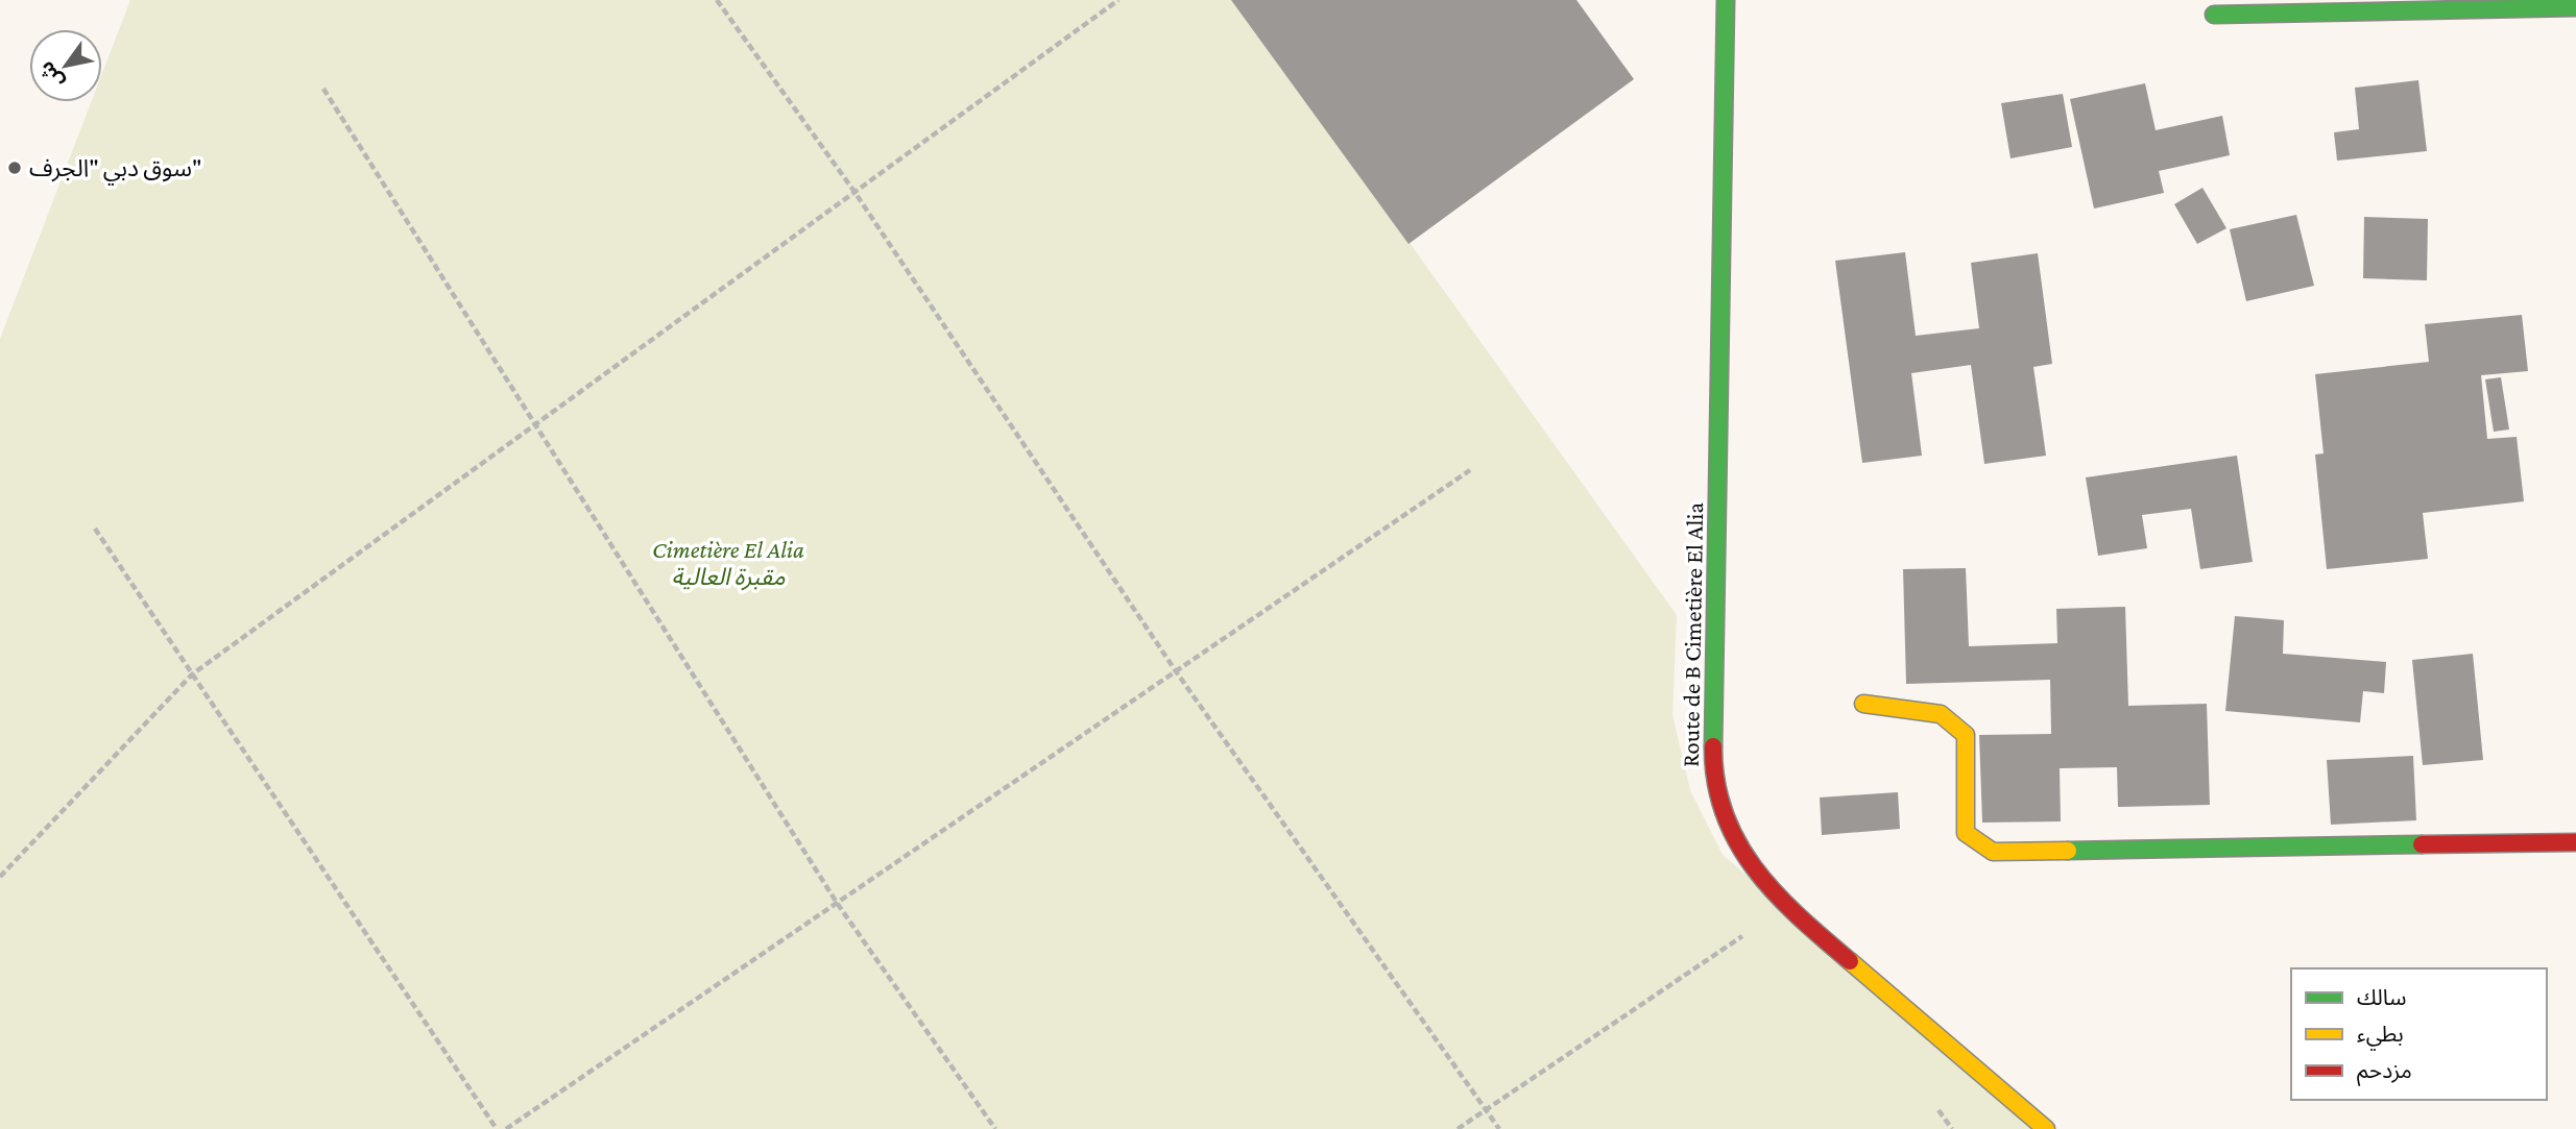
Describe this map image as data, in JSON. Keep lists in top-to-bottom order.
{
  "streets": {
    "street": ["Route de B Cimetière El Alia"]
  },
  "parks": ["Cimetière El Alia مقبرة العالية"],
  "places": ["سوق دبي \"الجرف\""],
  "legend": ["سالك", "بطيء", "مزدحم"],
  "north": "bottom left"
}
